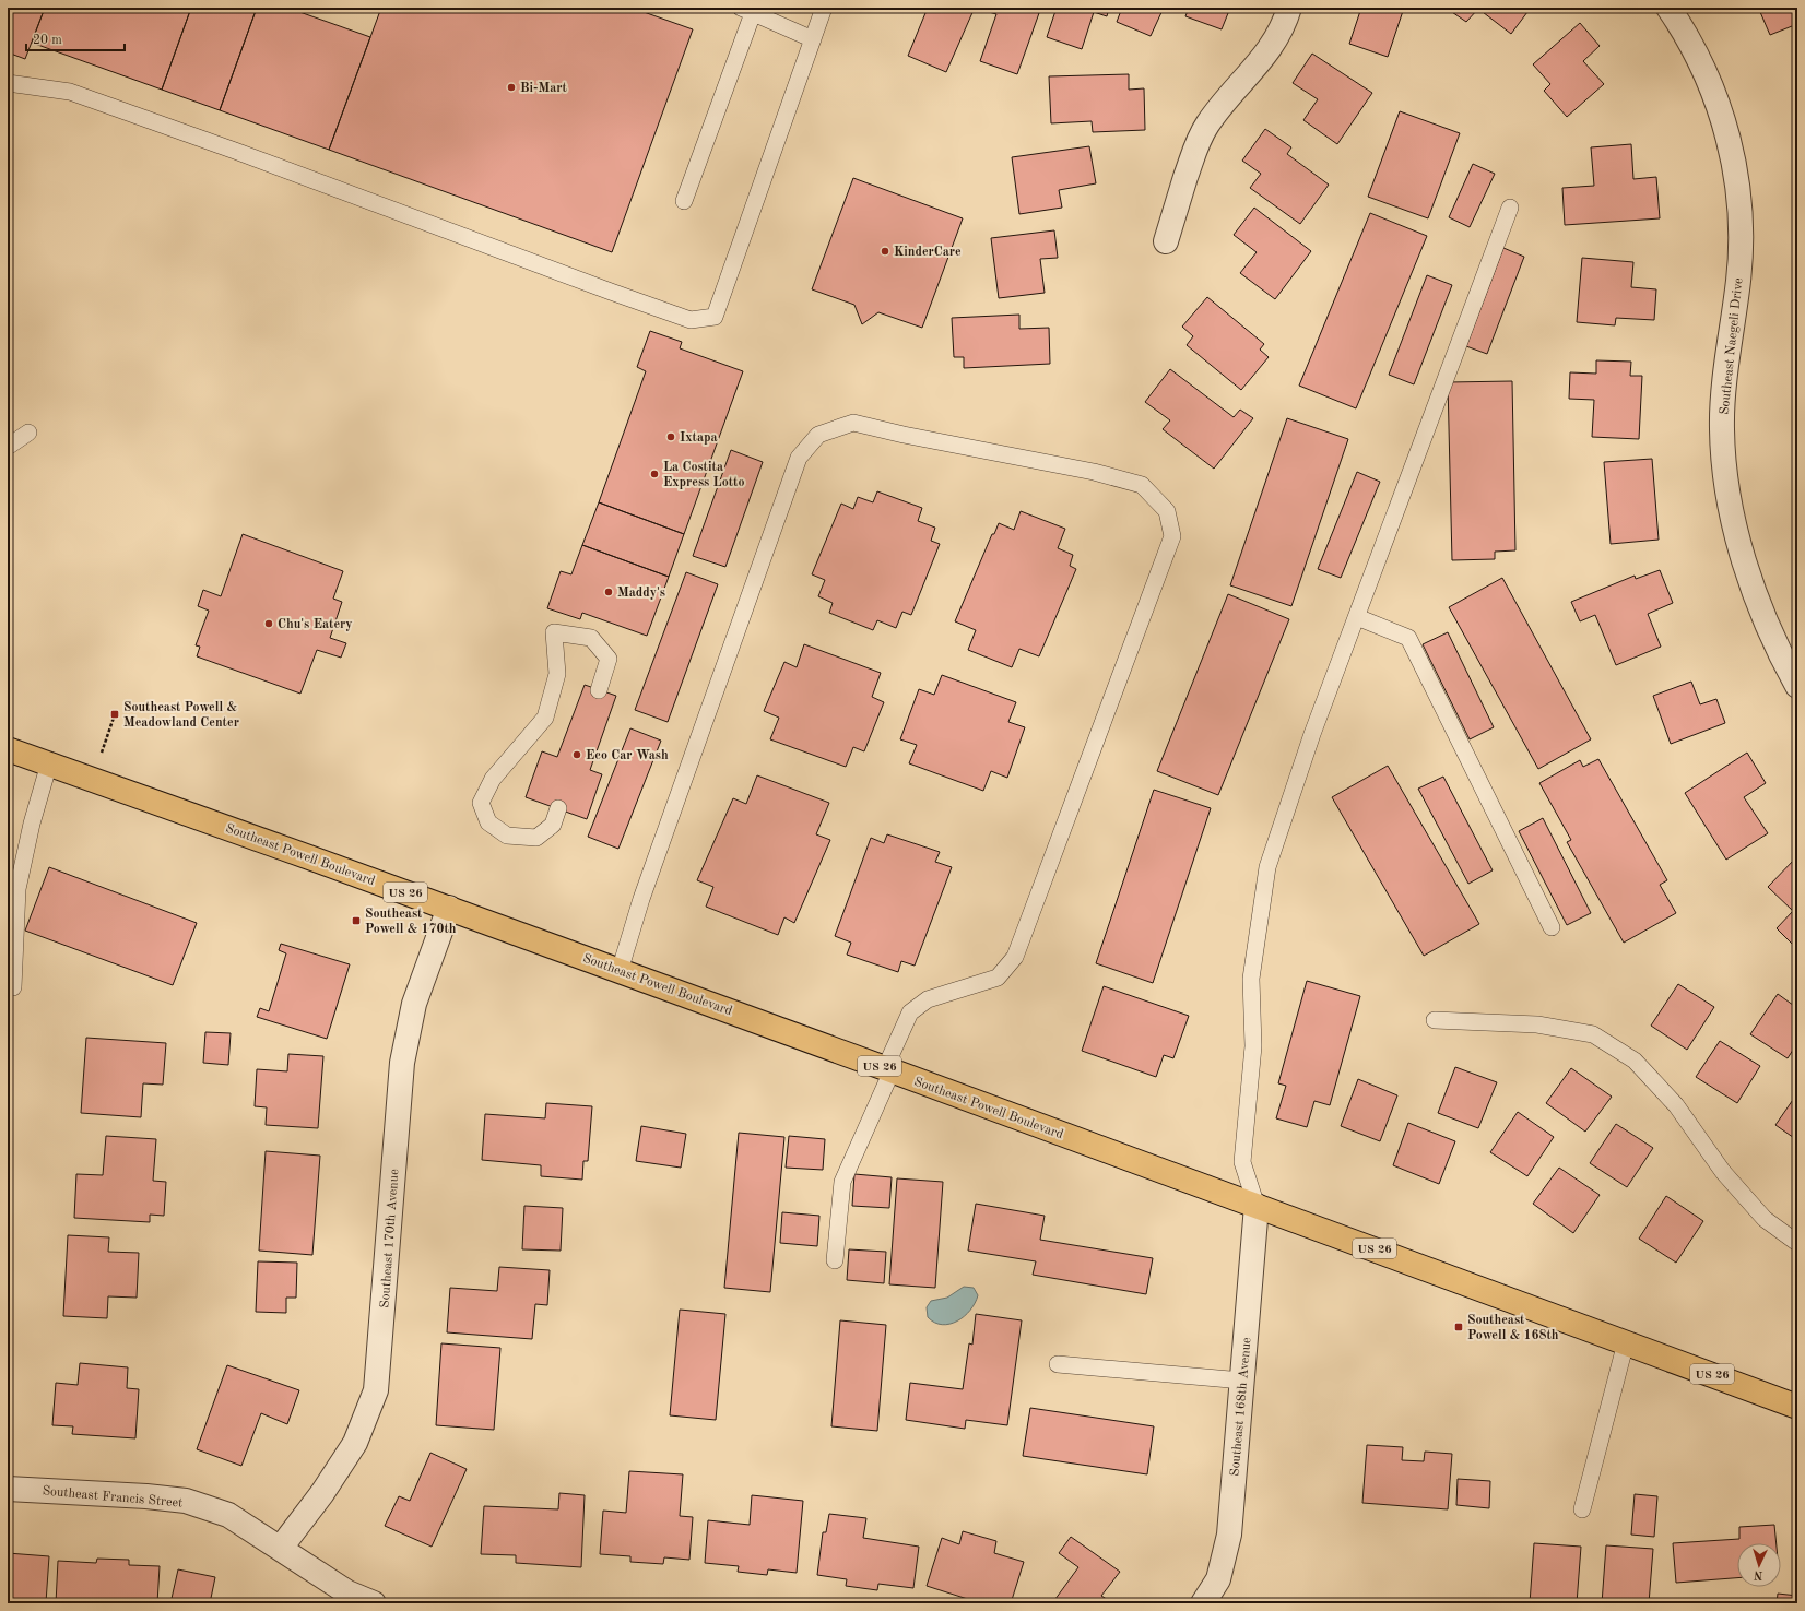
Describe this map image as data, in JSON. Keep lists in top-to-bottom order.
{
  "streets": {
    "main road": ["Southeast Powell Boulevard", "US 26"],
    "street": [
      "Southeast Naegeli Drive",
      "Southeast 170th Avenue",
      "Southeast 168th Avenue",
      "Southeast Francis Street"
    ]
  },
  "crossings": [
    ["Southeast Powell Boulevard", "Southeast 170th Avenue"],
    ["Southeast Powell Boulevard", "Southeast 168th Avenue"],
    ["Southeast 170th Avenue", "Southeast Francis Street"]
  ],
  "places": {
    "other": [
      "Bi-Mart",
      "KinderCare",
      "Ixtapa",
      "La Costita Express Lotto",
      "Maddy's",
      "Chu's Eatery",
      "Eco Car Wash"
    ],
    "transit": ["Southeast Powell & Meadowland Center", "Southeast Powell & 170th", "Southeast Powell & 168th"]
  },
  "scale_bar": "20 m",
  "north": "bottom"
}
